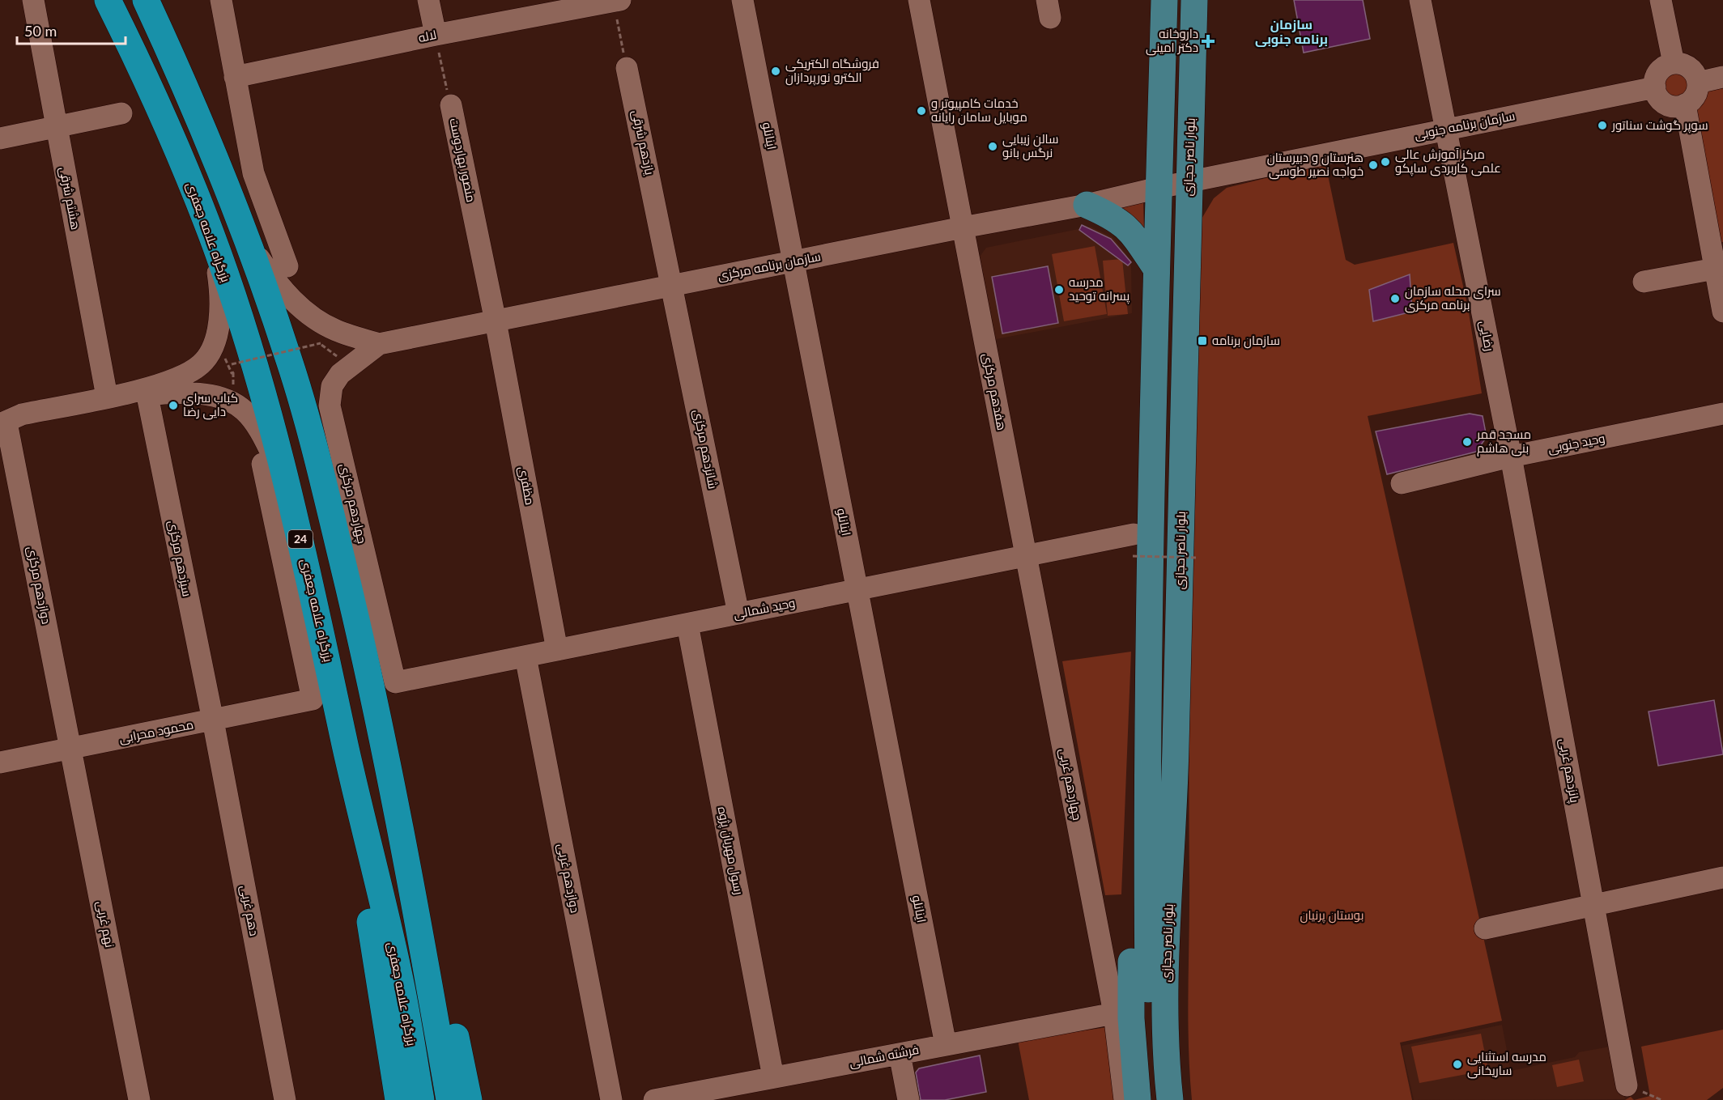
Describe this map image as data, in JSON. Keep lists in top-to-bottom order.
{
  "streets": {
    "highway": ["بزرگراه علامه جعفری", "24"],
    "main road": ["بلوار ناصر حجازی"],
    "street": [
      "لاله",
      "سازمان برنامه جنوبی",
      "اینانلو",
      "یازدهم شرقی",
      "منصور بهاردوست",
      "هشتم شرقی",
      "سازمان برنامه مرکزی",
      "رضایی",
      "هفدهم مرکزی",
      "وحید جنوبی",
      "شانزدهم مرکزی",
      "مظفری",
      "چهاردهم مرکزی",
      "سیزدهم مرکزی",
      "دوازدهم مرکزی",
      "وحید شمالی",
      "محمود محرابی",
      "پانزدهم غربی",
      "چهاردهم غربی",
      "رسول مهربان پژوه",
      "دوازدهم غربی",
      "دهم غربی",
      "نهم غربی",
      "فرشته شمالی"
    ]
  },
  "crossings": [
    ["لاله", "منصور بهاردوست"],
    ["سازمان برنامه جنوبی", "بلوار ناصر حجازی"],
    ["سازمان برنامه جنوبی", "سازمان برنامه مرکزی"],
    ["سازمان برنامه جنوبی", "رضایی"],
    ["اینانلو", "سازمان برنامه مرکزی"],
    ["اینانلو", "وحید شمالی"],
    ["اینانلو", "فرشته شمالی"],
    ["یازدهم شرقی", "سازمان برنامه مرکزی"],
    ["یازدهم شرقی", "شانزدهم مرکزی"],
    ["بلوار ناصر حجازی", "سازمان برنامه مرکزی"],
    ["منصور بهاردوست", "سازمان برنامه مرکزی"],
    ["منصور بهاردوست", "مظفری"],
    ["سازمان برنامه مرکزی", "هفدهم مرکزی"],
    ["سازمان برنامه مرکزی", "شانزدهم مرکزی"],
    ["سازمان برنامه مرکزی", "مظفری"],
    ["سازمان برنامه مرکزی", "چهاردهم مرکزی"],
    ["رضایی", "وحید جنوبی"],
    ["رضایی", "پانزدهم غربی"],
    ["هفدهم مرکزی", "وحید شمالی"],
    ["هفدهم مرکزی", "چهاردهم غربی"],
    ["وحید جنوبی", "پانزدهم غربی"],
    ["شانزدهم مرکزی", "وحید شمالی"],
    ["مظفری", "وحید شمالی"],
    ["چهاردهم مرکزی", "وحید شمالی"],
    ["سیزدهم مرکزی", "محمود محرابی"],
    ["سیزدهم مرکزی", "دهم غربی"],
    ["دوازدهم مرکزی", "محمود محرابی"],
    ["دوازدهم مرکزی", "نهم غربی"],
    ["وحید شمالی", "چهاردهم غربی"],
    ["وحید شمالی", "رسول مهربان پژوه"],
    ["وحید شمالی", "دوازدهم غربی"],
    ["محمود محرابی", "دهم غربی"],
    ["محمود محرابی", "نهم غربی"],
    ["چهاردهم غربی", "فرشته شمالی"],
    ["رسول مهربان پژوه", "فرشته شمالی"]
  ],
  "districts": ["سازمان برنامه جنوبی"],
  "parks": ["بوستان پرنیان"],
  "places": {
    "health": ["داروخانه دکتر امینی"],
    "other": [
      "فروشگاه الکتریکی الکترو نورپردازان",
      "خدمات کامپیوتر و موبایل سامان رایانه",
      "سوپر گوشت سناتور",
      "سالن زیبایی نرگس بانو",
      "مرکز آموزش عالی علمی کاربردی ساپکو",
      "هنرستان و دبیرستان خواجه نصیر طوسی",
      "مدرسه پسرانه توحید",
      "سرای محله سازمان برنامه مرکزی",
      "کباب سرای دایی رضا",
      "مسجد قمر بنی هاشم",
      "مدرسه استثنایی ساریخانی"
    ],
    "transit": ["سازمان برنامه"]
  },
  "scale_bar": "50 m"
}
